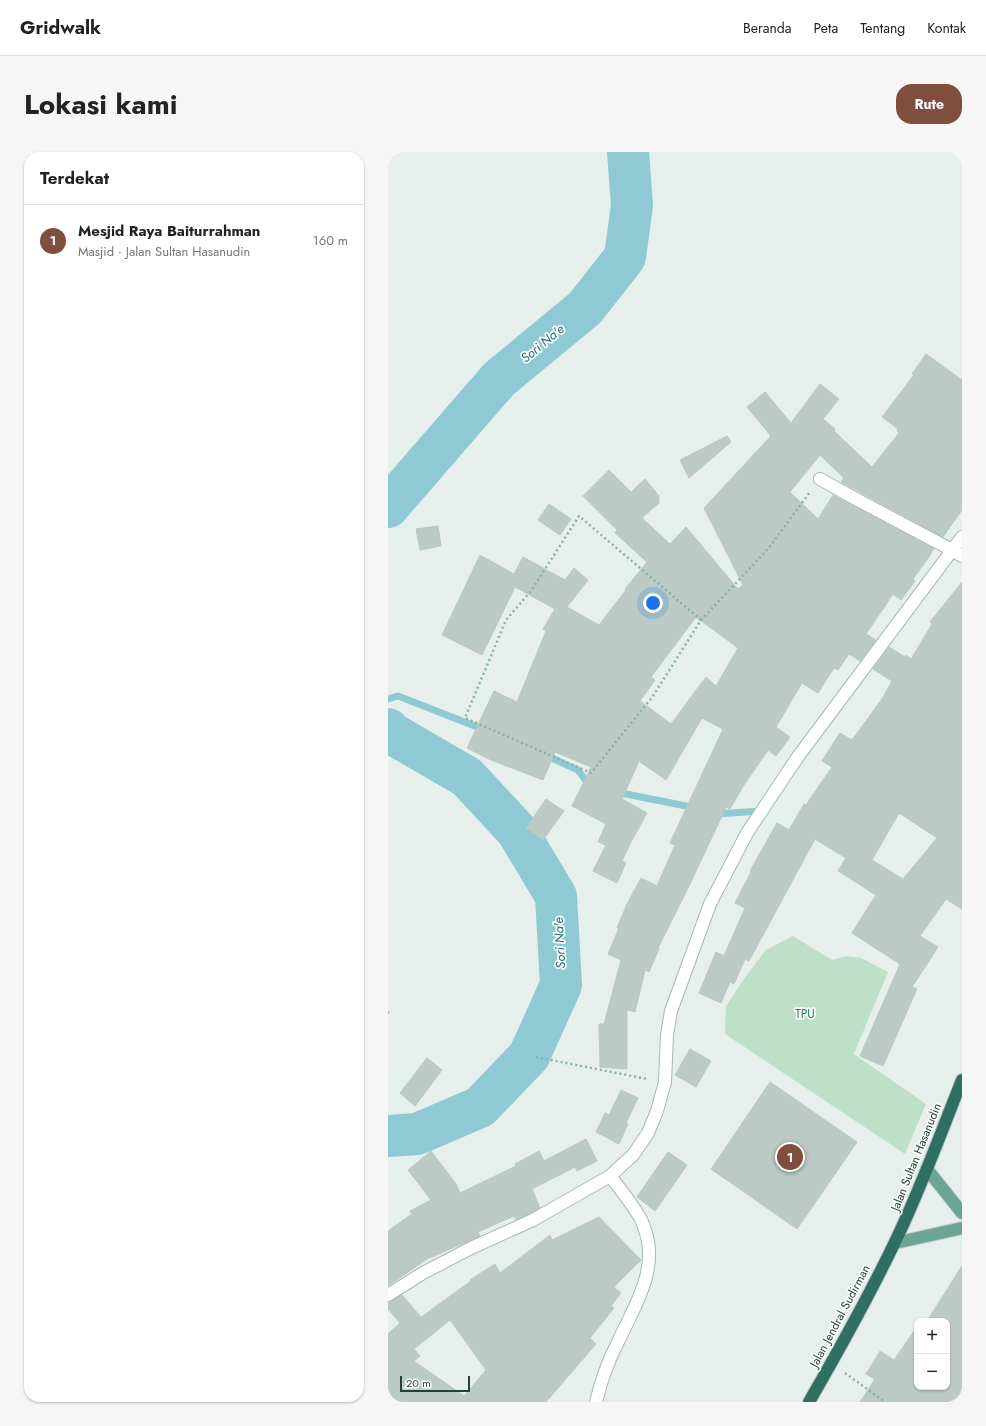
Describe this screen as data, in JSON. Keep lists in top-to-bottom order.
{
  "streets": {
    "highway": ["Jalan Sultan Hasanudin", "Jalan Jendral Sudirman"]
  },
  "crossings": [
    ["Jalan Sultan Hasanudin", "Jalan Jendral Sudirman"]
  ],
  "water": ["Sori Na'e"],
  "parks": ["TPU"],
  "scale_bar": "20 m",
  "page": {
    "header": "Gridwalk",
    "nav": [
      "Beranda",
      "Peta",
      "Tentang",
      "Kontak"
    ],
    "title": "Lokasi kami",
    "buttons": "Rute",
    "heading": "Terdekat",
    "list": [
      {
        "mark": "1",
        "name": "Mesjid Raya Baiturrahman",
        "note": "Masjid · Jalan Sultan Hasanudin",
        "value": "160 m"
      }
    ],
    "pins": "1",
    "map_buttons": ["+", "−"],
    "scale": "20 m"
  }
}
